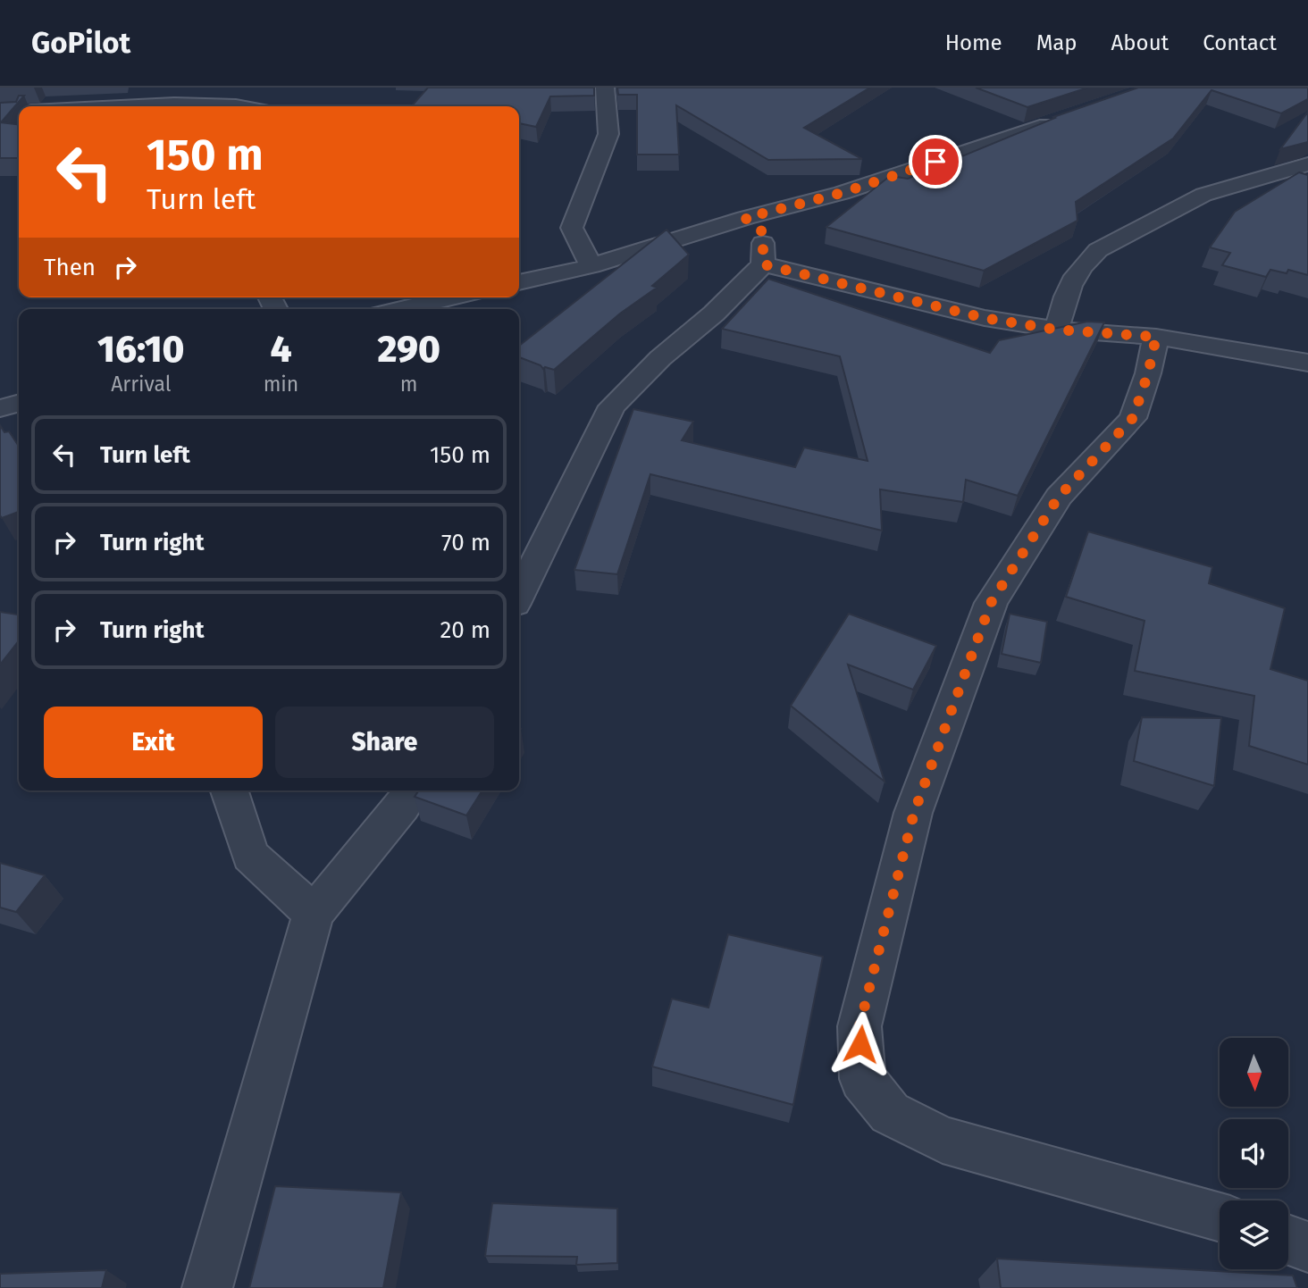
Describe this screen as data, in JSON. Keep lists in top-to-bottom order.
{
  "north": "bottom",
  "page": {
    "header": "GoPilot",
    "nav": [
      "Home",
      "Map",
      "About",
      "Contact"
    ],
    "turn": ["150 m", "Turn left"],
    "then": "Then",
    "eta": [
      "16:10",
      "Arrival",
      "4",
      "min",
      "290",
      "m"
    ],
    "list": [
      {
        "name": "Turn left",
        "value": "150 m"
      },
      {
        "name": "Turn right",
        "value": "70 m"
      },
      {
        "name": "Turn right",
        "value": "20 m"
      }
    ],
    "buttons": ["Exit", "Share"]
  }
}
